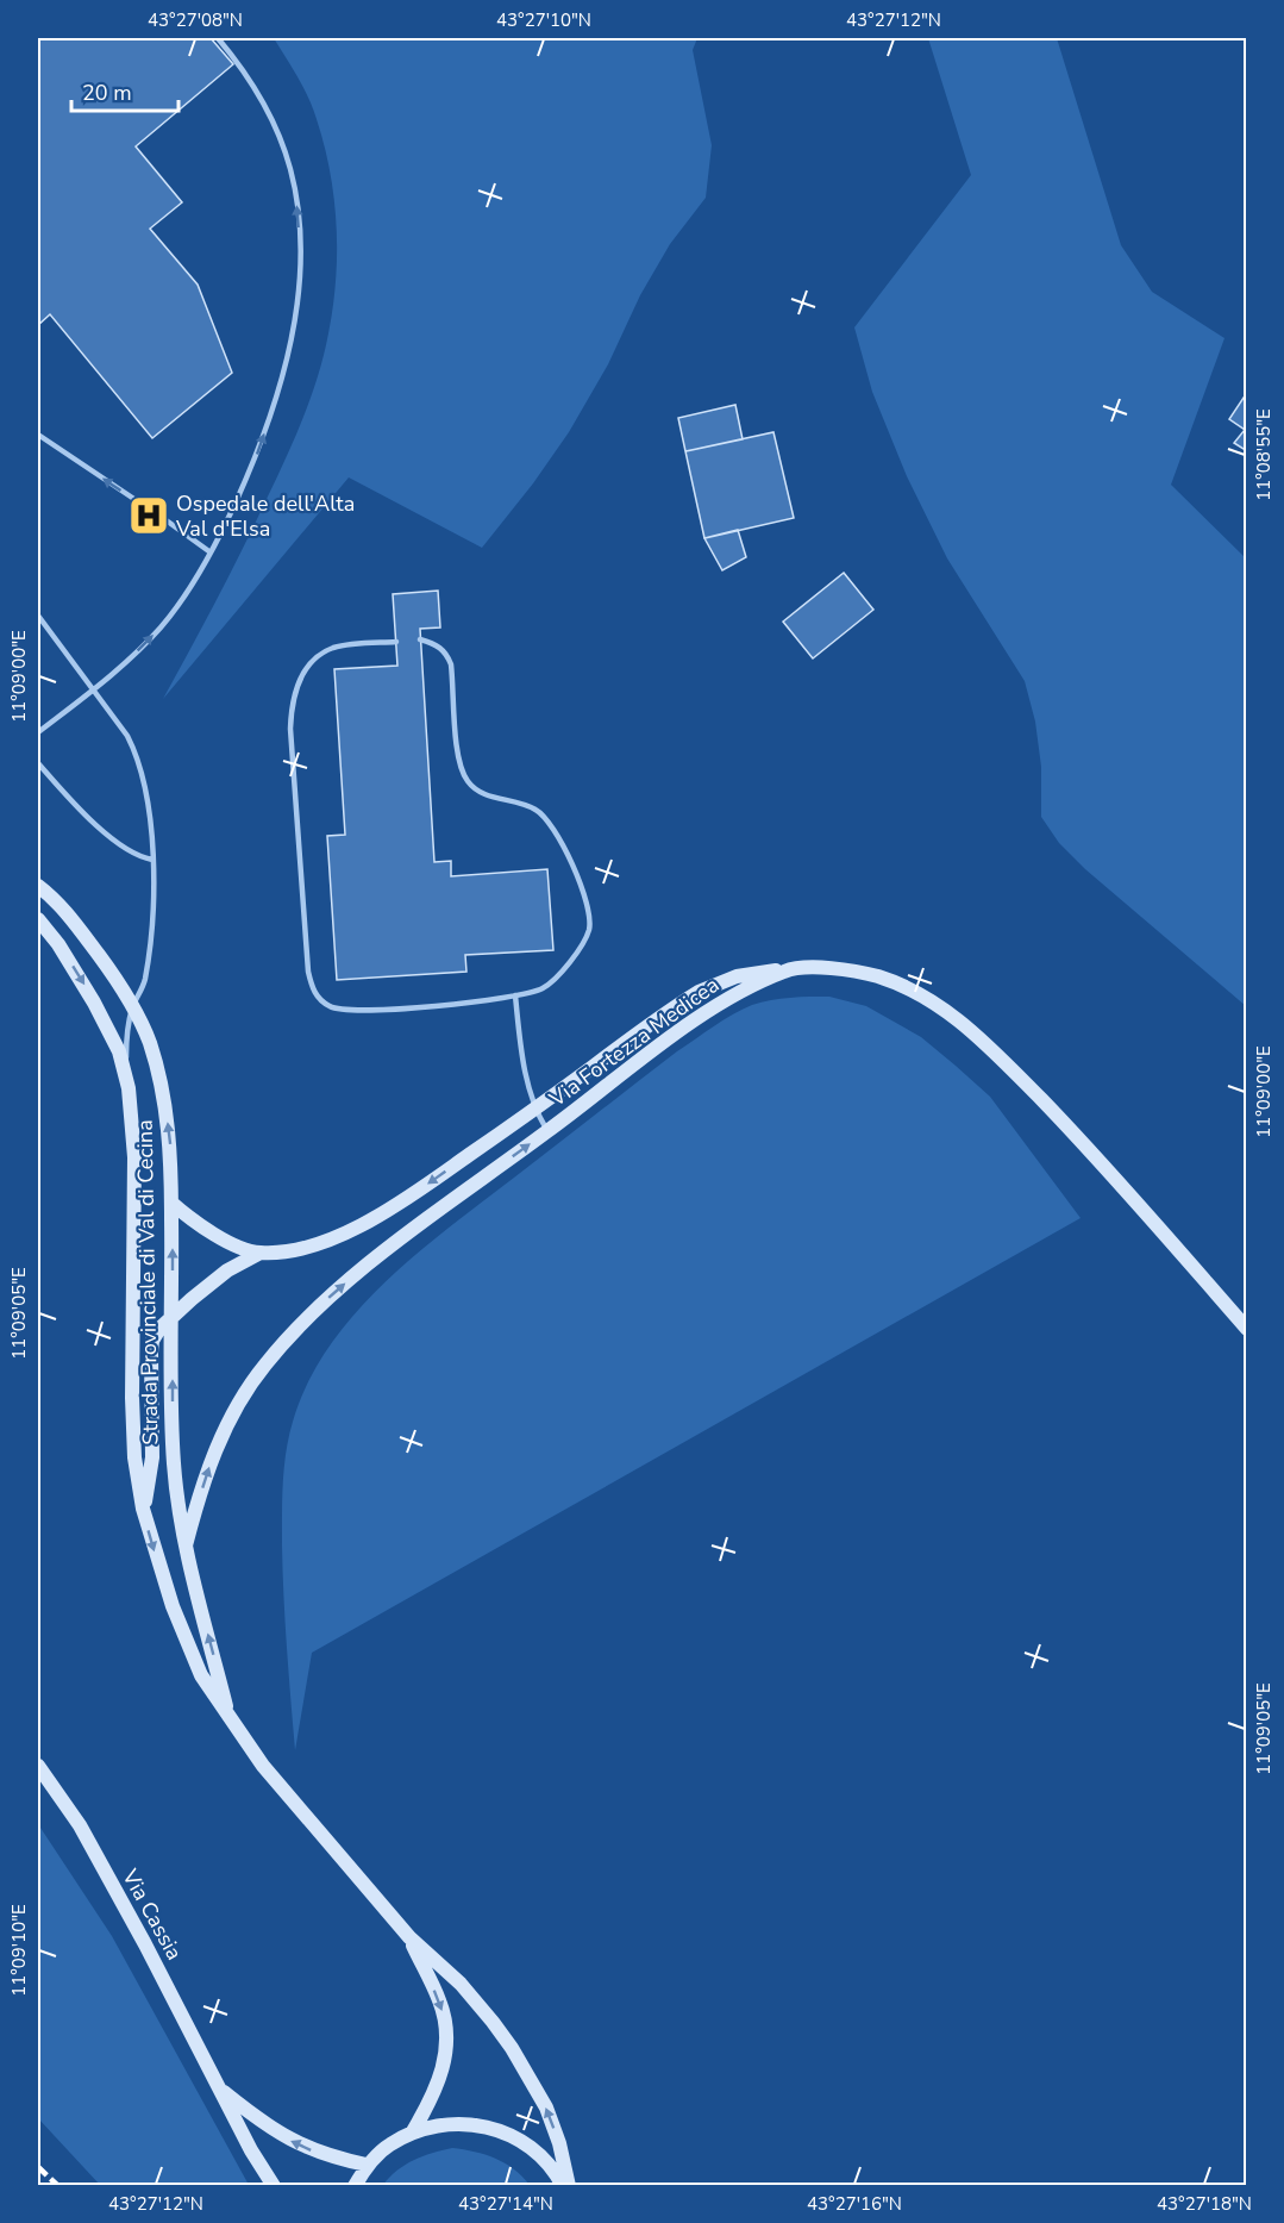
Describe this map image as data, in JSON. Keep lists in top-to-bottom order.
{
  "streets": {
    "main road": ["Via Fortezza Medicea", "Strada Provinciale di Val di Cecina", "Via Cassia"]
  },
  "crossings": [
    ["Via Fortezza Medicea", "Strada Provinciale di Val di Cecina"]
  ],
  "places": {
    "hospital": ["Ospedale dell'Alta Val d'Elsa"]
  },
  "scale_bar": "20 m",
  "coordinates": [
    "43°27'08\"N",
    "43°27'10\"N",
    "43°27'12\"N",
    "11°08'55\"E",
    "11°09'00\"E",
    "11°09'05\"E",
    "11°09'10\"E",
    "43°27'14\"N",
    "43°27'16\"N",
    "43°27'18\"N"
  ]
}
